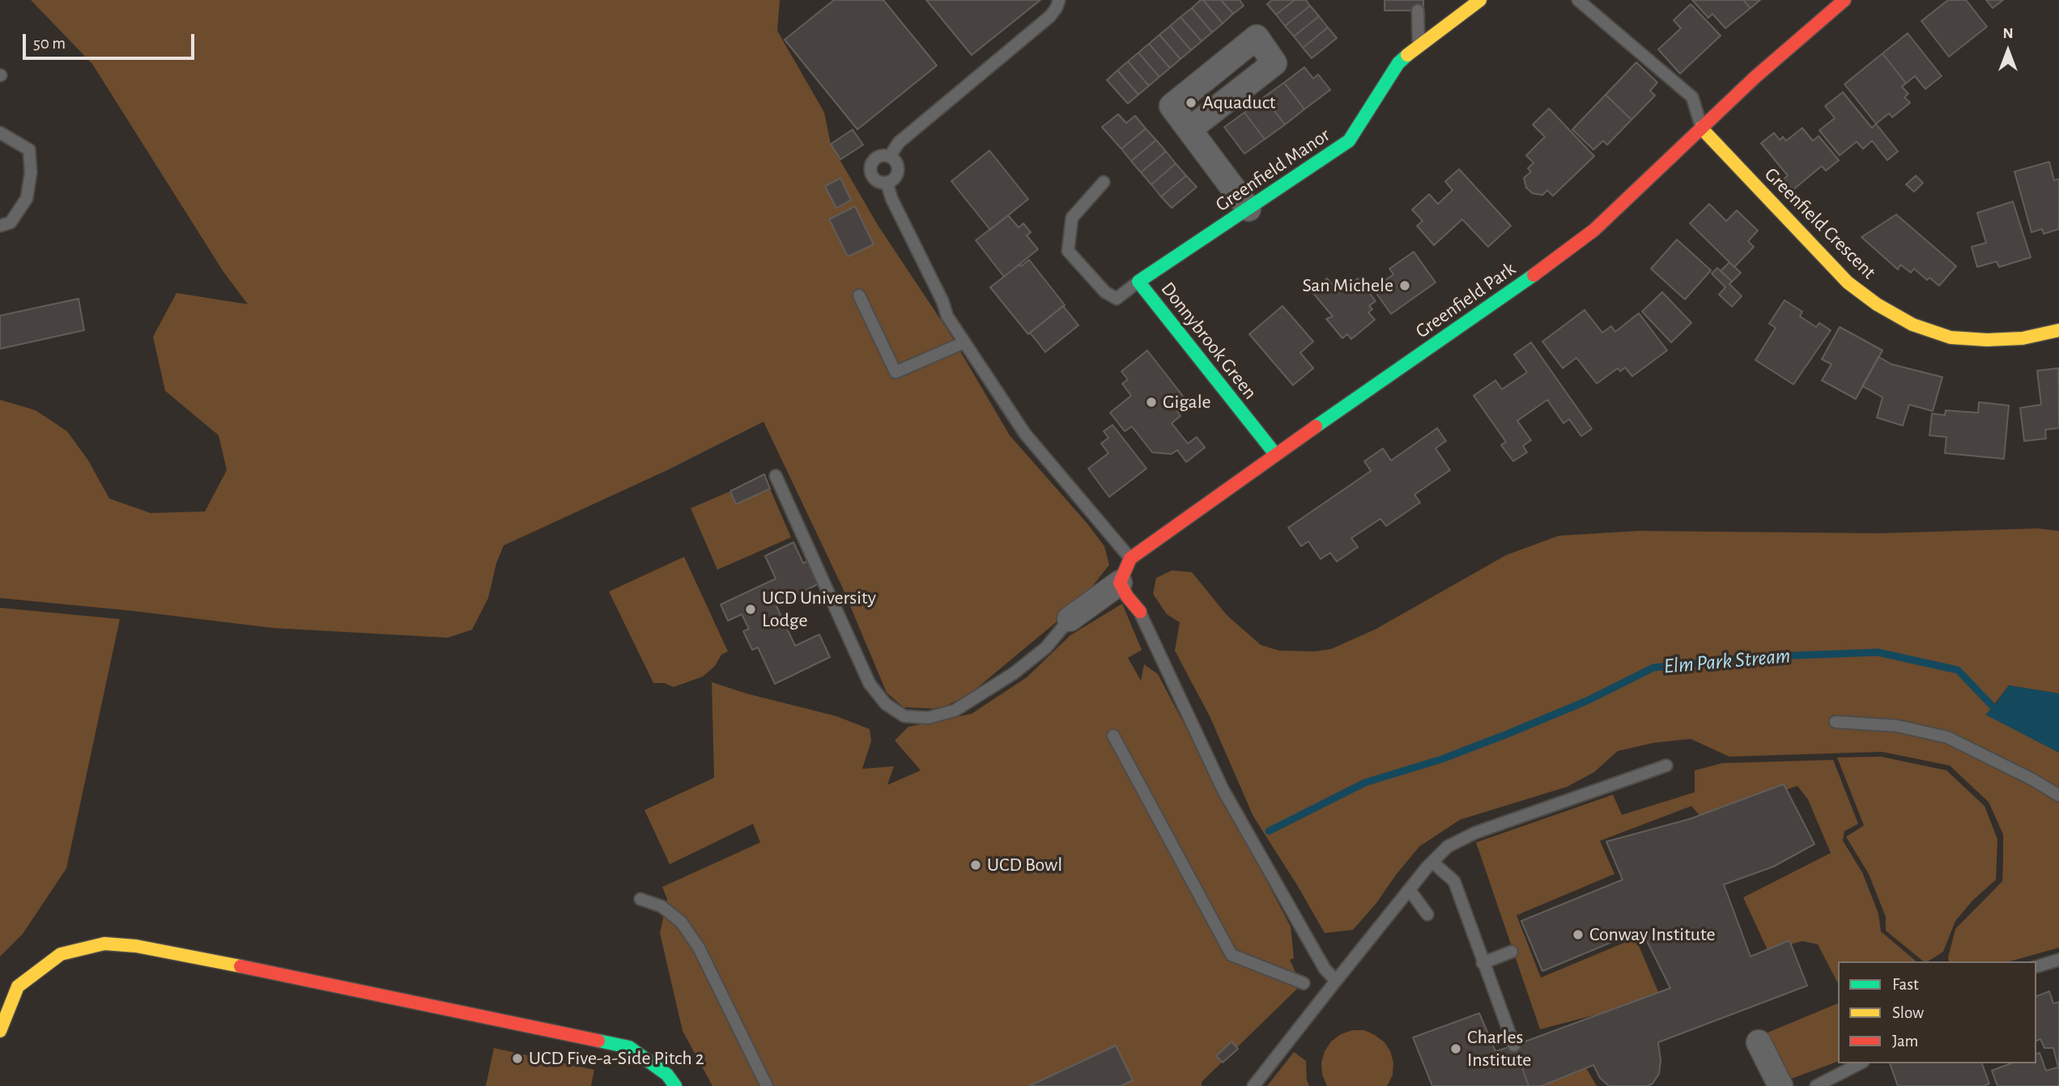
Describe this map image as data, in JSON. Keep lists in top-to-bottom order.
{
  "streets": {
    "street": [
      "Greenfield Manor",
      "Greenfield Crescent",
      "Greenfield Park",
      "Donnybrook Green"
    ]
  },
  "crossings": [
    ["Greenfield Manor", "Donnybrook Green"],
    ["Greenfield Crescent", "Greenfield Park"],
    ["Greenfield Park", "Donnybrook Green"]
  ],
  "water": ["Elm Park Stream"],
  "places": [
    "Aquaduct",
    "San Michele",
    "Gigale",
    "UCD University Lodge",
    "UCD Bowl",
    "Conway Institute",
    "Charles Institute",
    "UCD Five-a-Side Pitch 2"
  ],
  "legend": ["Fast", "Slow", "Jam"],
  "scale_bar": "50 m",
  "north": "top"
}
